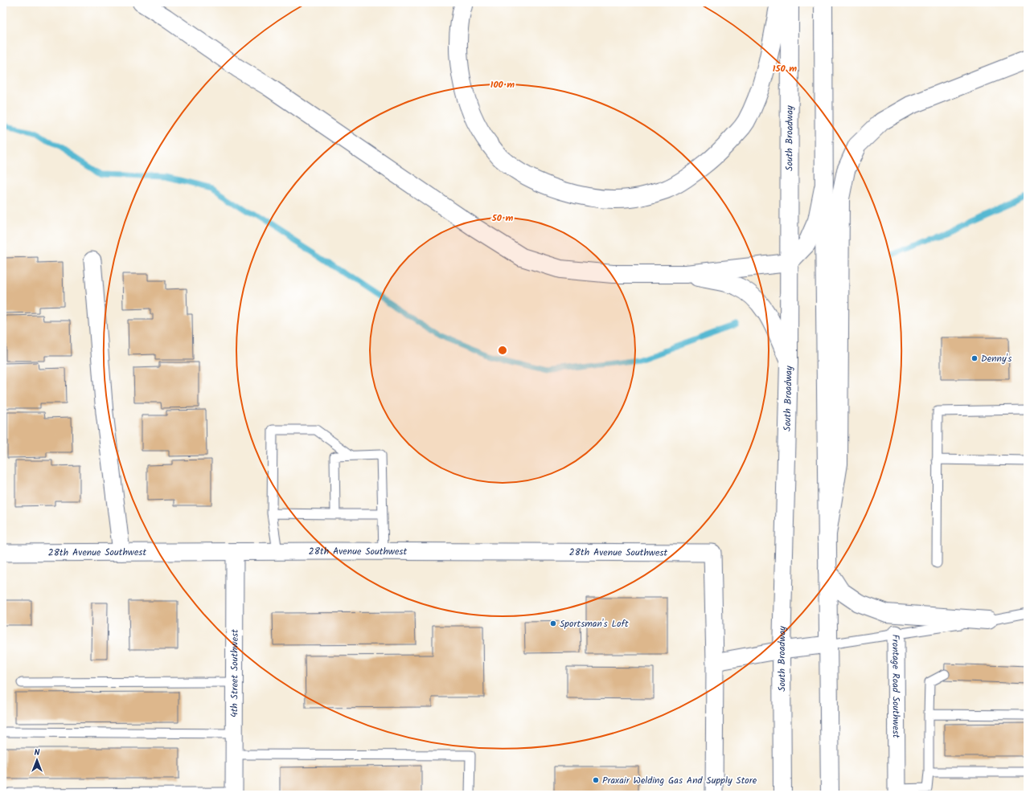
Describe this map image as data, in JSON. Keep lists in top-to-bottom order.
{
  "streets": {
    "highway": ["South Broadway"],
    "street": ["28th Avenue Southwest", "4th Street Southwest", "Frontage Road Southwest"]
  },
  "crossings": [
    ["28th Avenue Southwest", "4th Street Southwest"]
  ],
  "places": ["Denny's", "Sportsman's Loft", "Praxair Welding Gas And Supply Store"],
  "north": "top",
  "rings": ["150 m", "100 m", "50 m"]
}
